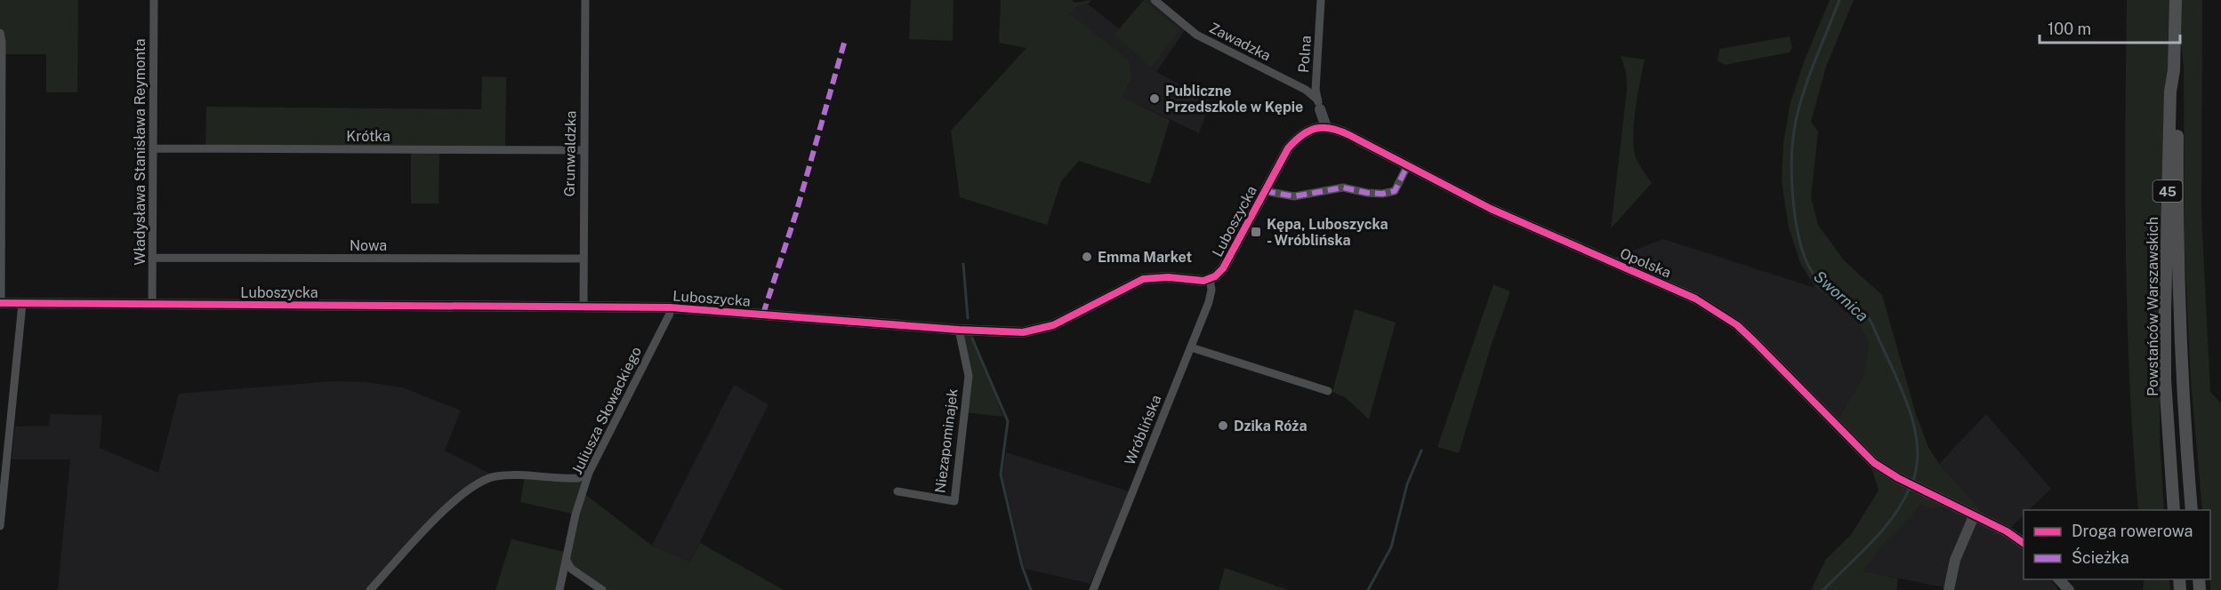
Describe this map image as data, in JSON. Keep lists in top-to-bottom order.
{
  "streets": {
    "main road": ["45", "Powstańców Warszawskich"],
    "street": [
      "Zawadzka",
      "Polna",
      "Krótka",
      "Władysława Stanisława Reymonta",
      "Grunwaldzka",
      "Luboszycka",
      "Nowa",
      "Opolska",
      "Juliusza Słowackiego",
      "Wróblińska",
      "Niezapominajek"
    ]
  },
  "crossings": [
    ["Zawadzka", "Polna"],
    ["Krótka", "Władysława Stanisława Reymonta"],
    ["Krótka", "Grunwaldzka"],
    ["Władysława Stanisława Reymonta", "Luboszycka"],
    ["Władysława Stanisława Reymonta", "Nowa"],
    ["Grunwaldzka", "Luboszycka"],
    ["Grunwaldzka", "Nowa"],
    ["Luboszycka", "Opolska"],
    ["Luboszycka", "Juliusza Słowackiego"],
    ["Luboszycka", "Wróblińska"],
    ["Luboszycka", "Niezapominajek"]
  ],
  "water": ["Swornica"],
  "places": {
    "other": ["Publiczne Przedszkole w Kępie", "Emma Market", "Dzika Róża"],
    "transit": ["Kępa, Luboszycka - Wróblińska"]
  },
  "legend": ["Droga rowerowa", "Ścieżka"],
  "scale_bar": "100 m"
}
